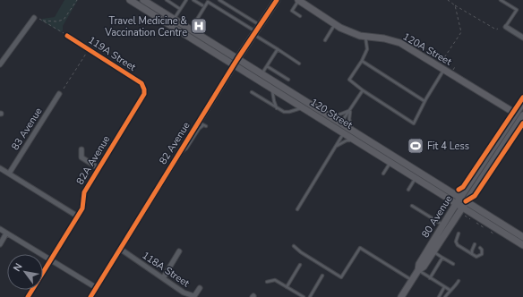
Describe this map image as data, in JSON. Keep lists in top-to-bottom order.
{
  "streets": {
    "main road": [
      "120A Street",
      "120 Street",
      "82 Avenue",
      "80 Avenue"
    ],
    "street": [
      "119A Street",
      "83 Avenue",
      "82A Avenue",
      "118A Street"
    ]
  },
  "crossings": [
    ["120A Street", "80 Avenue"],
    ["119A Street", "82A Avenue"],
    ["120 Street", "82 Avenue"],
    ["120 Street", "80 Avenue"],
    ["82 Avenue", "118A Street"]
  ],
  "places": {
    "hospital": ["Travel Medicine & Vaccination Centre"],
    "sports": ["Fit 4 Less"]
  },
  "north": "top left"
}
